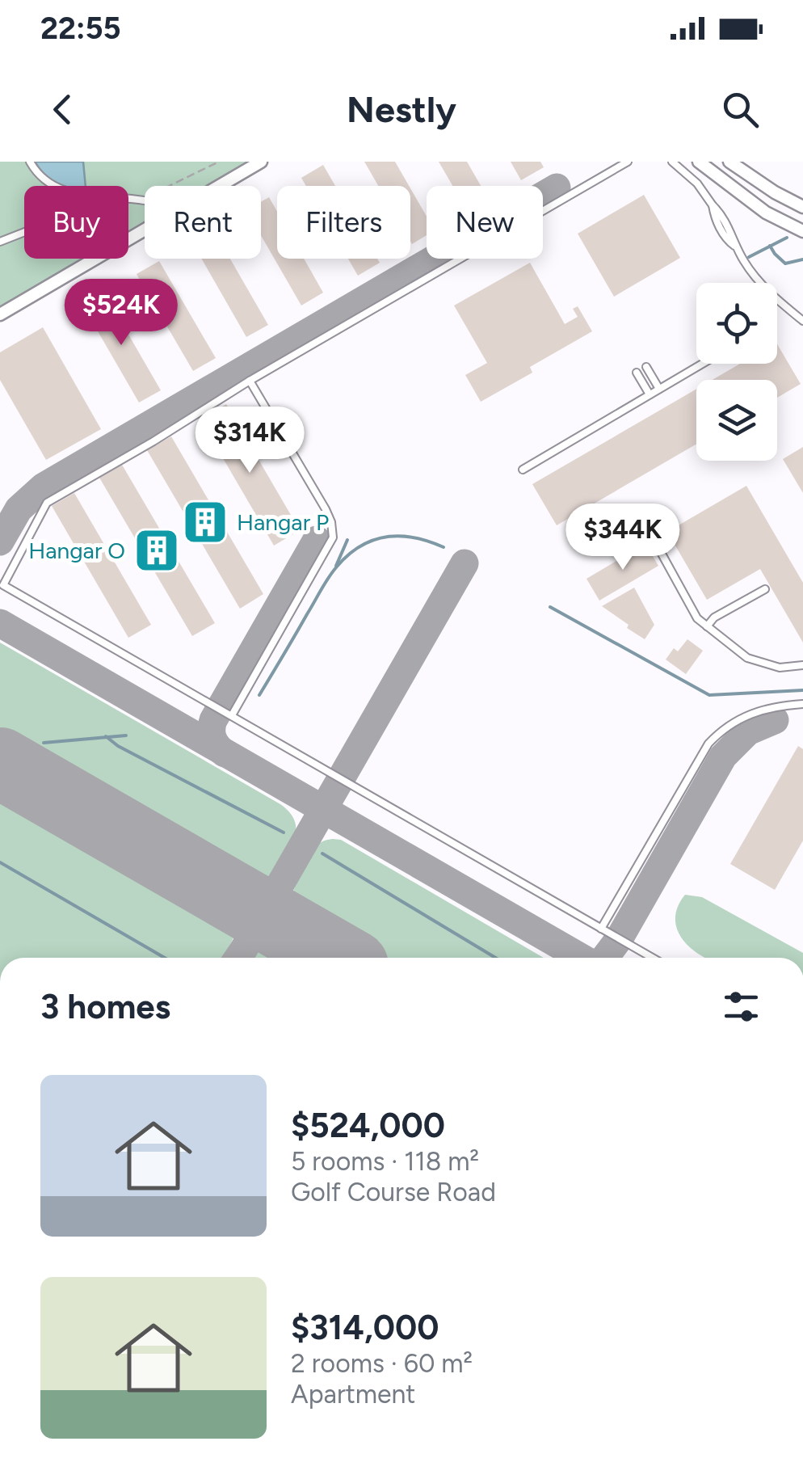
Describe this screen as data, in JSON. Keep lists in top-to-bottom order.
{
  "places": {
    "building": ["Hangar P", "Hangar O"]
  },
  "page": {
    "status": "22:55",
    "header": "Nestly",
    "chip": [
      "Buy",
      "Rent",
      "Filters",
      "New"
    ],
    "price": ["$524K", "$314K", "$344K"],
    "heading": "3 homes",
    "list": [
      {
        "name": "$524,000",
        "note": "5 rooms · 118 m² · Golf Course Road"
      },
      {
        "name": "$314,000",
        "note": "2 rooms · 60 m² · Apartment"
      }
    ]
  }
}
